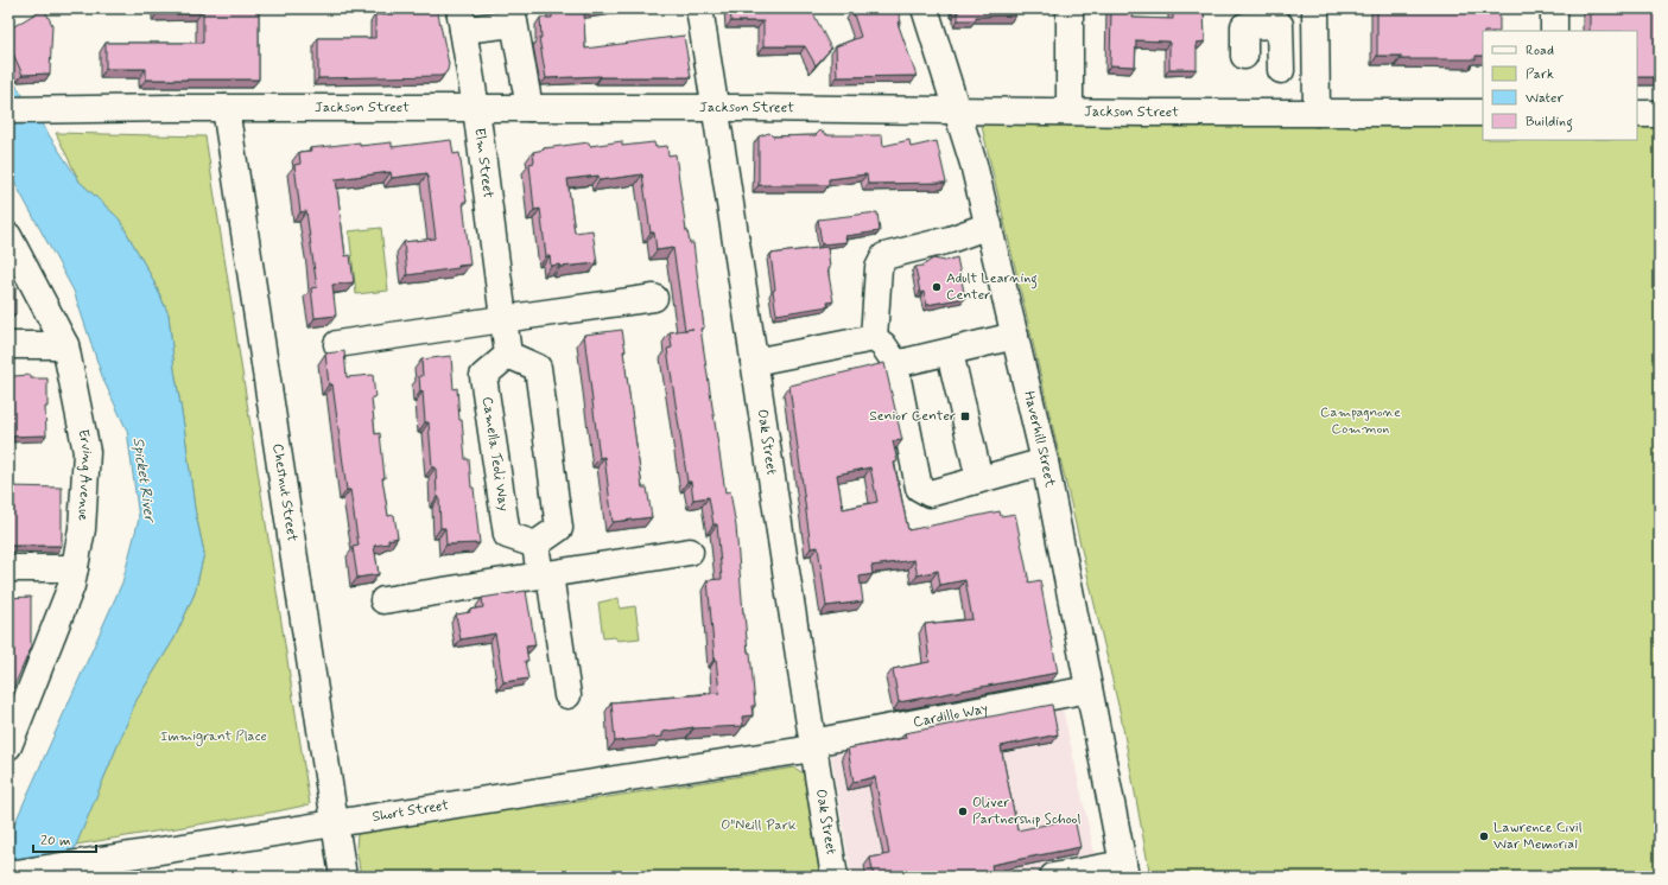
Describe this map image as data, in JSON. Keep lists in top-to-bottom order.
{
  "streets": {
    "street": [
      "Jackson Street",
      "Elm Street",
      "Haverhill Street",
      "Oak Street",
      "Camella Teoli Way",
      "Erving Avenue",
      "Chestnut Street",
      "Cardillo Way",
      "Short Street"
    ]
  },
  "crossings": [
    ["Jackson Street", "Elm Street"],
    ["Jackson Street", "Haverhill Street"],
    ["Jackson Street", "Oak Street"],
    ["Jackson Street", "Chestnut Street"],
    ["Haverhill Street", "Cardillo Way"],
    ["Oak Street", "Cardillo Way"],
    ["Oak Street", "Short Street"],
    ["Chestnut Street", "Short Street"],
    ["Cardillo Way", "Short Street"]
  ],
  "water": ["Spicket River"],
  "parks": ["Campagnone Common", "Immigrant Place", "O\"Neill Park"],
  "places": {
    "other": ["Adult Learning Center", "Oliver Partnership School", "Lawrence Civil War Memorial"],
    "transit": ["Senior Center"]
  },
  "legend": [
    "Road",
    "Park",
    "Water",
    "Building"
  ],
  "scale_bar": "20 m"
}
